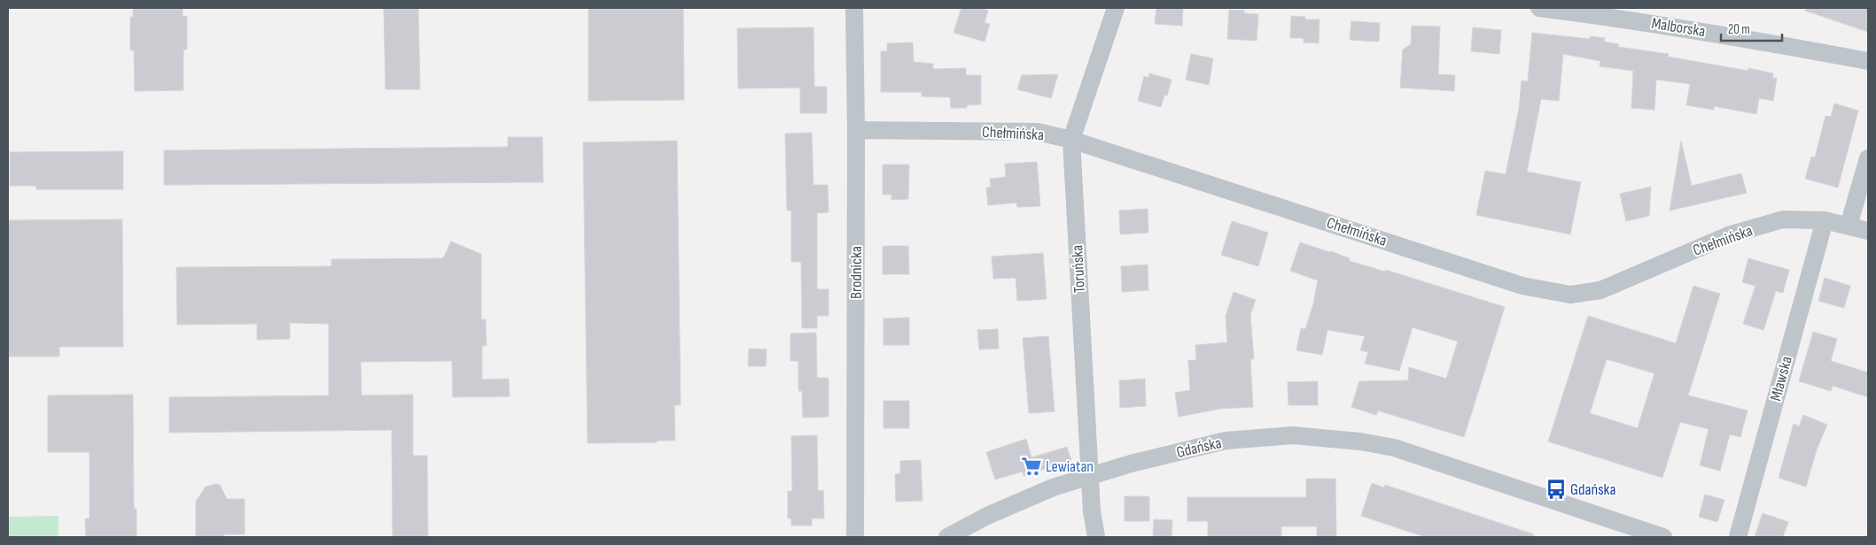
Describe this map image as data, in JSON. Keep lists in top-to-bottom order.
{
  "streets": {
    "street": [
      "Malborska",
      "Chełmińska",
      "Toruńska",
      "Brodnicka",
      "Mławska",
      "Gdańska"
    ]
  },
  "crossings": [
    ["Chełmińska", "Toruńska"],
    ["Chełmińska", "Brodnicka"],
    ["Chełmińska", "Mławska"],
    ["Toruńska", "Gdańska"]
  ],
  "places": {
    "supermarket": ["Lewiatan"],
    "bus stop": ["Gdańska"]
  },
  "scale_bar": "20 m"
}
